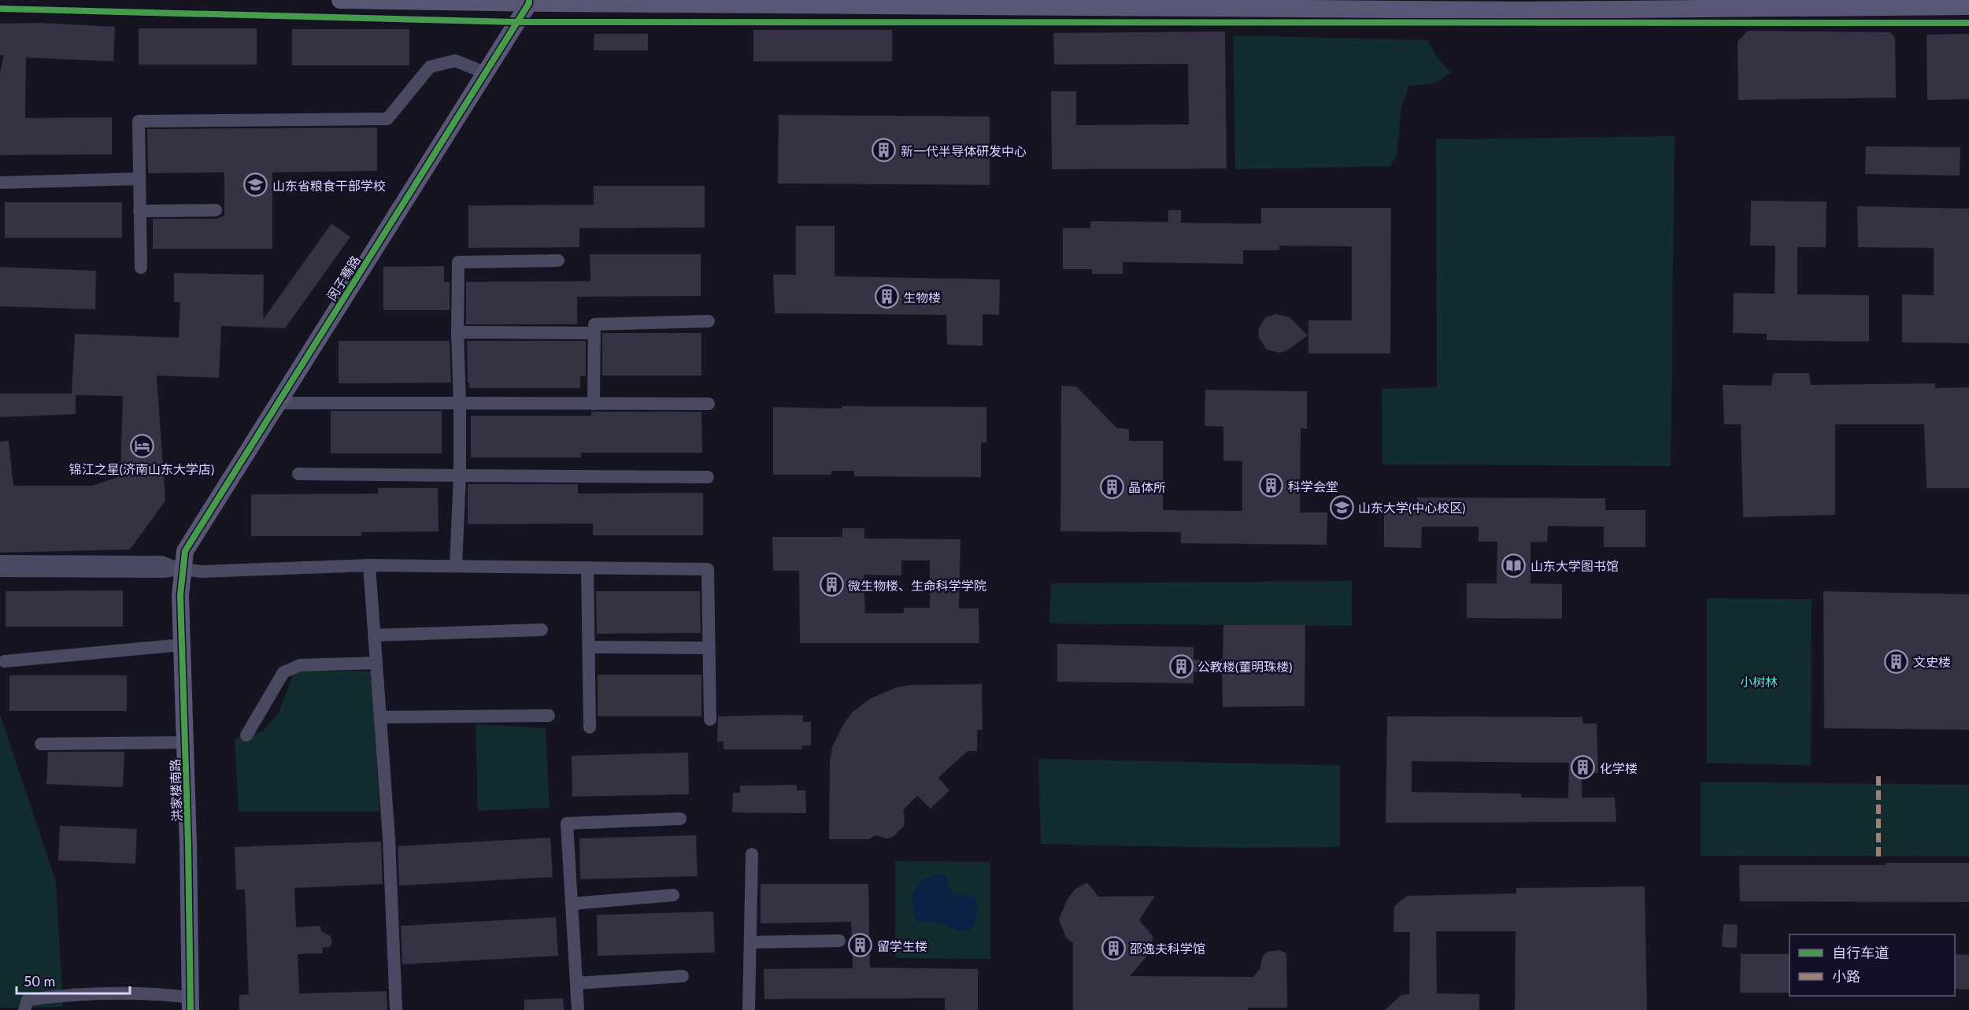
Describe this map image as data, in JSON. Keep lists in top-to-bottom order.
{
  "streets": {
    "main road": ["闵子骞路", "洪家楼南路"]
  },
  "crossings": [
    ["闵子骞路", "洪家楼南路"]
  ],
  "parks": ["小树林"],
  "places": {
    "building": [
      "新一代半导体研发中心",
      "生物楼",
      "科学会堂",
      "晶体所",
      "微生物楼、生命科学学院",
      "文史楼",
      "公教楼(董明珠楼)",
      "化学楼",
      "留学生楼",
      "邵逸夫科学馆"
    ],
    "school or university": ["山东省粮食干部学校", "山东大学(中心校区)"],
    "hotel": ["锦江之星(济南山东大学店)"],
    "library": ["山东大学图书馆"]
  },
  "legend": ["自行车道", "小路"],
  "scale_bar": "50 m"
}
